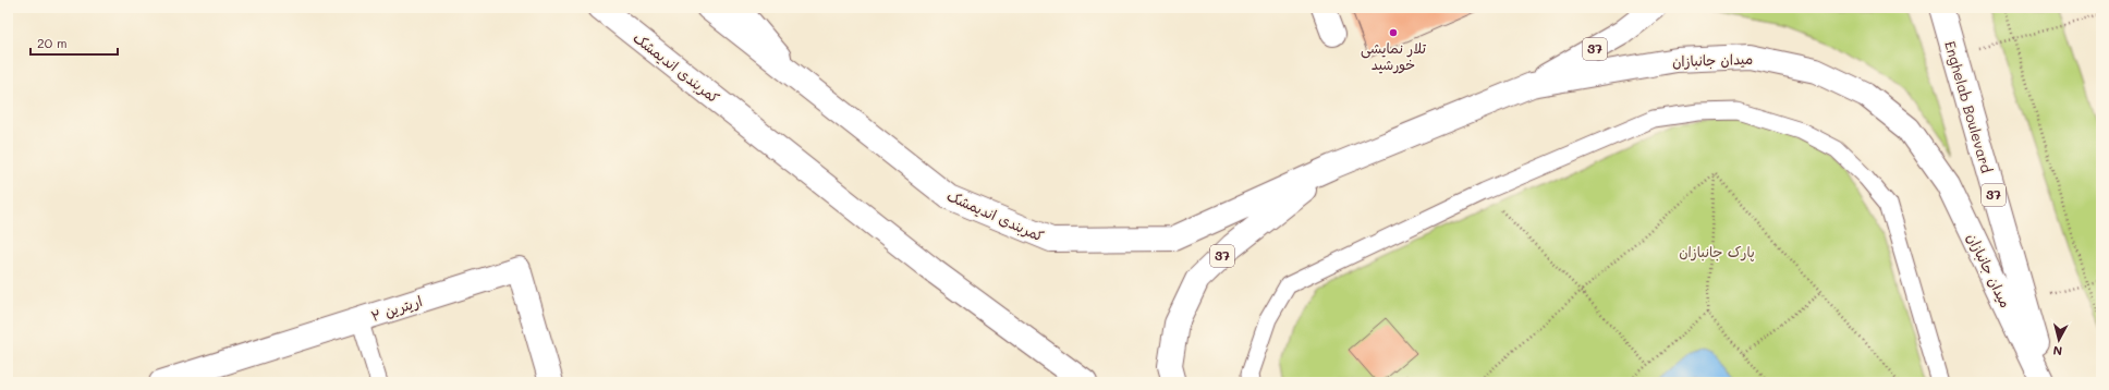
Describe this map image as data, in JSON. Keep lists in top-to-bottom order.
{
  "streets": {
    "main road": [
      "37",
      "میدان جانبازان",
      "کمربندی اندیمشک",
      "Enghelab Boulevard",
      "اریترین ۲"
    ]
  },
  "crossings": [
    ["37", "میدان جانبازان"],
    ["37", "کمربندی اندیمشک"],
    ["میدان جانبازان", "کمربندی اندیمشک"]
  ],
  "parks": ["پارک جانبازان"],
  "places": ["تلار نمایشی خورشید"],
  "scale_bar": "20 m",
  "north": "bottom"
}
